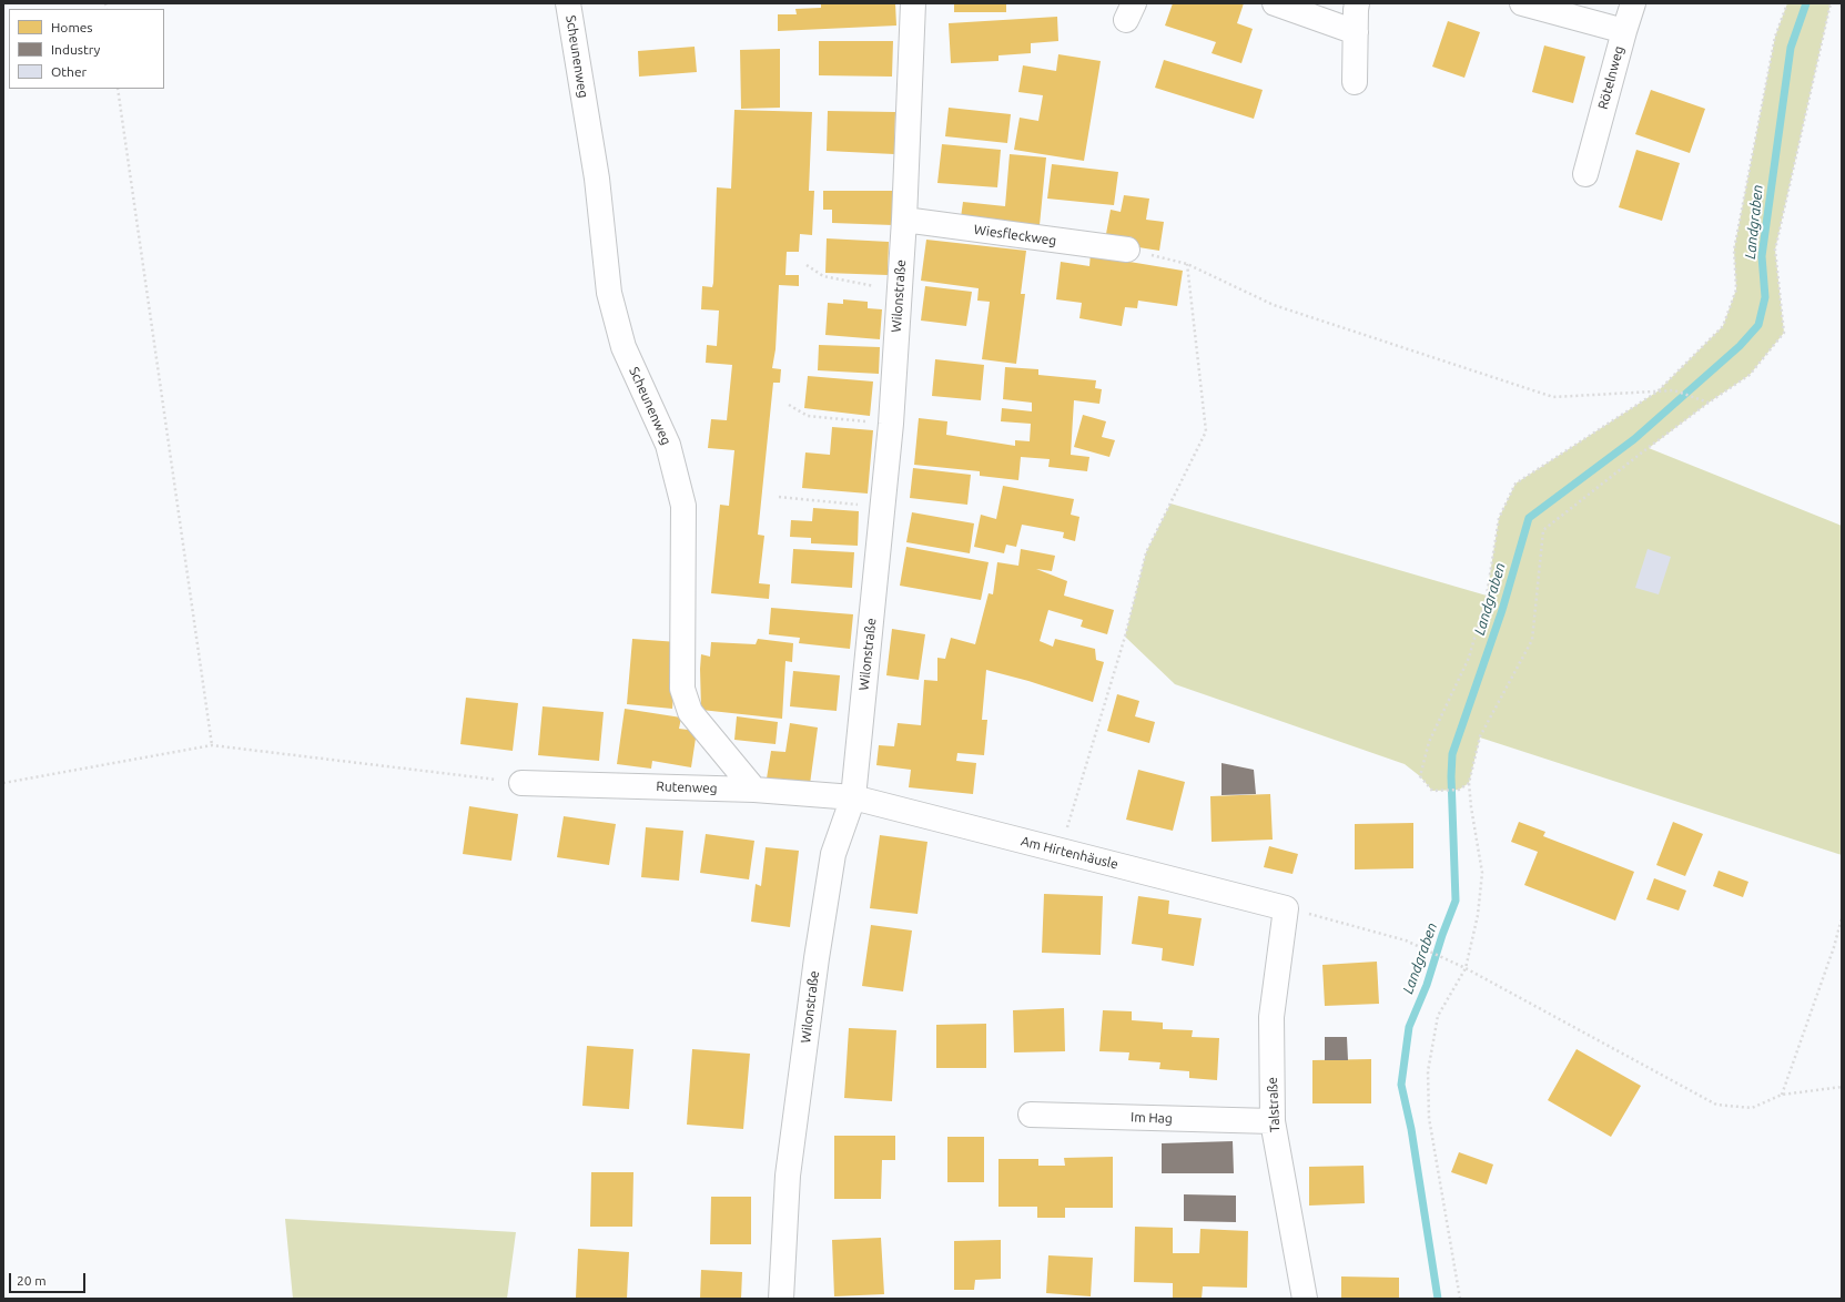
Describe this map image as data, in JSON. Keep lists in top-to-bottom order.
{
  "streets": {
    "street": [
      "Scheunenweg",
      "Rötelnweg",
      "Wiesfleckweg",
      "Wilonstraße",
      "Rutenweg",
      "Am Hirtenhäusle",
      "Talstraße",
      "Im Hag"
    ]
  },
  "crossings": [
    ["Scheunenweg", "Rutenweg"],
    ["Wiesfleckweg", "Wilonstraße"],
    ["Wilonstraße", "Rutenweg"],
    ["Wilonstraße", "Am Hirtenhäusle"],
    ["Rutenweg", "Am Hirtenhäusle"],
    ["Am Hirtenhäusle", "Talstraße"],
    ["Talstraße", "Im Hag"]
  ],
  "water": ["Landgraben"],
  "legend": ["Homes", "Industry", "Other"],
  "scale_bar": "20 m"
}
